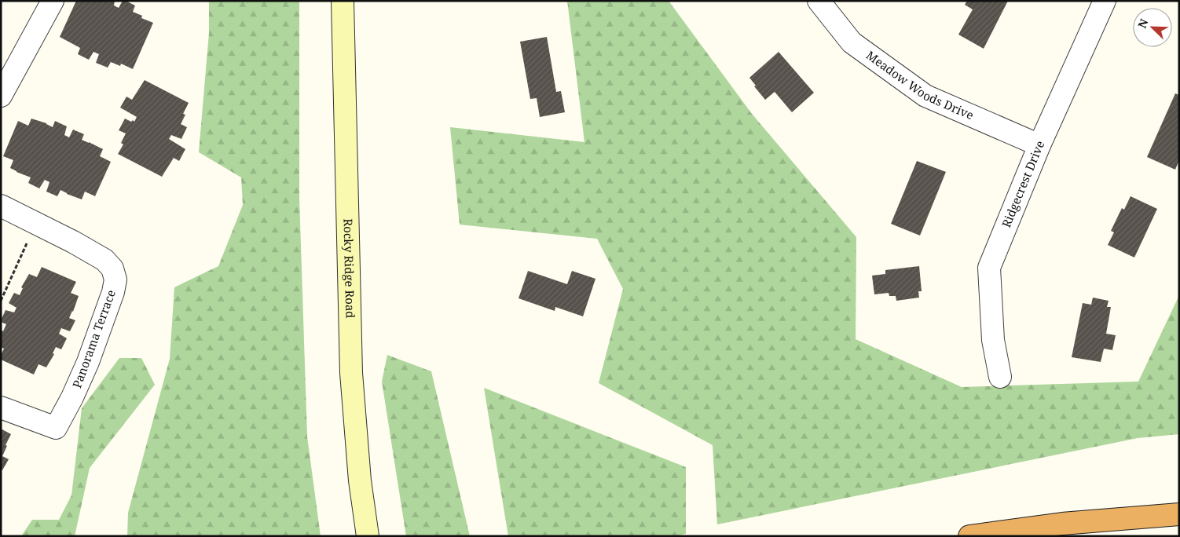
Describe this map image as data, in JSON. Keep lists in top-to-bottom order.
{
  "streets": {
    "main road": ["Rocky Ridge Road"],
    "street": ["Meadow Woods Drive", "Ridgecrest Drive", "Panorama Terrace"]
  },
  "crossings": [
    ["Meadow Woods Drive", "Ridgecrest Drive"]
  ],
  "north": "top left"
}
